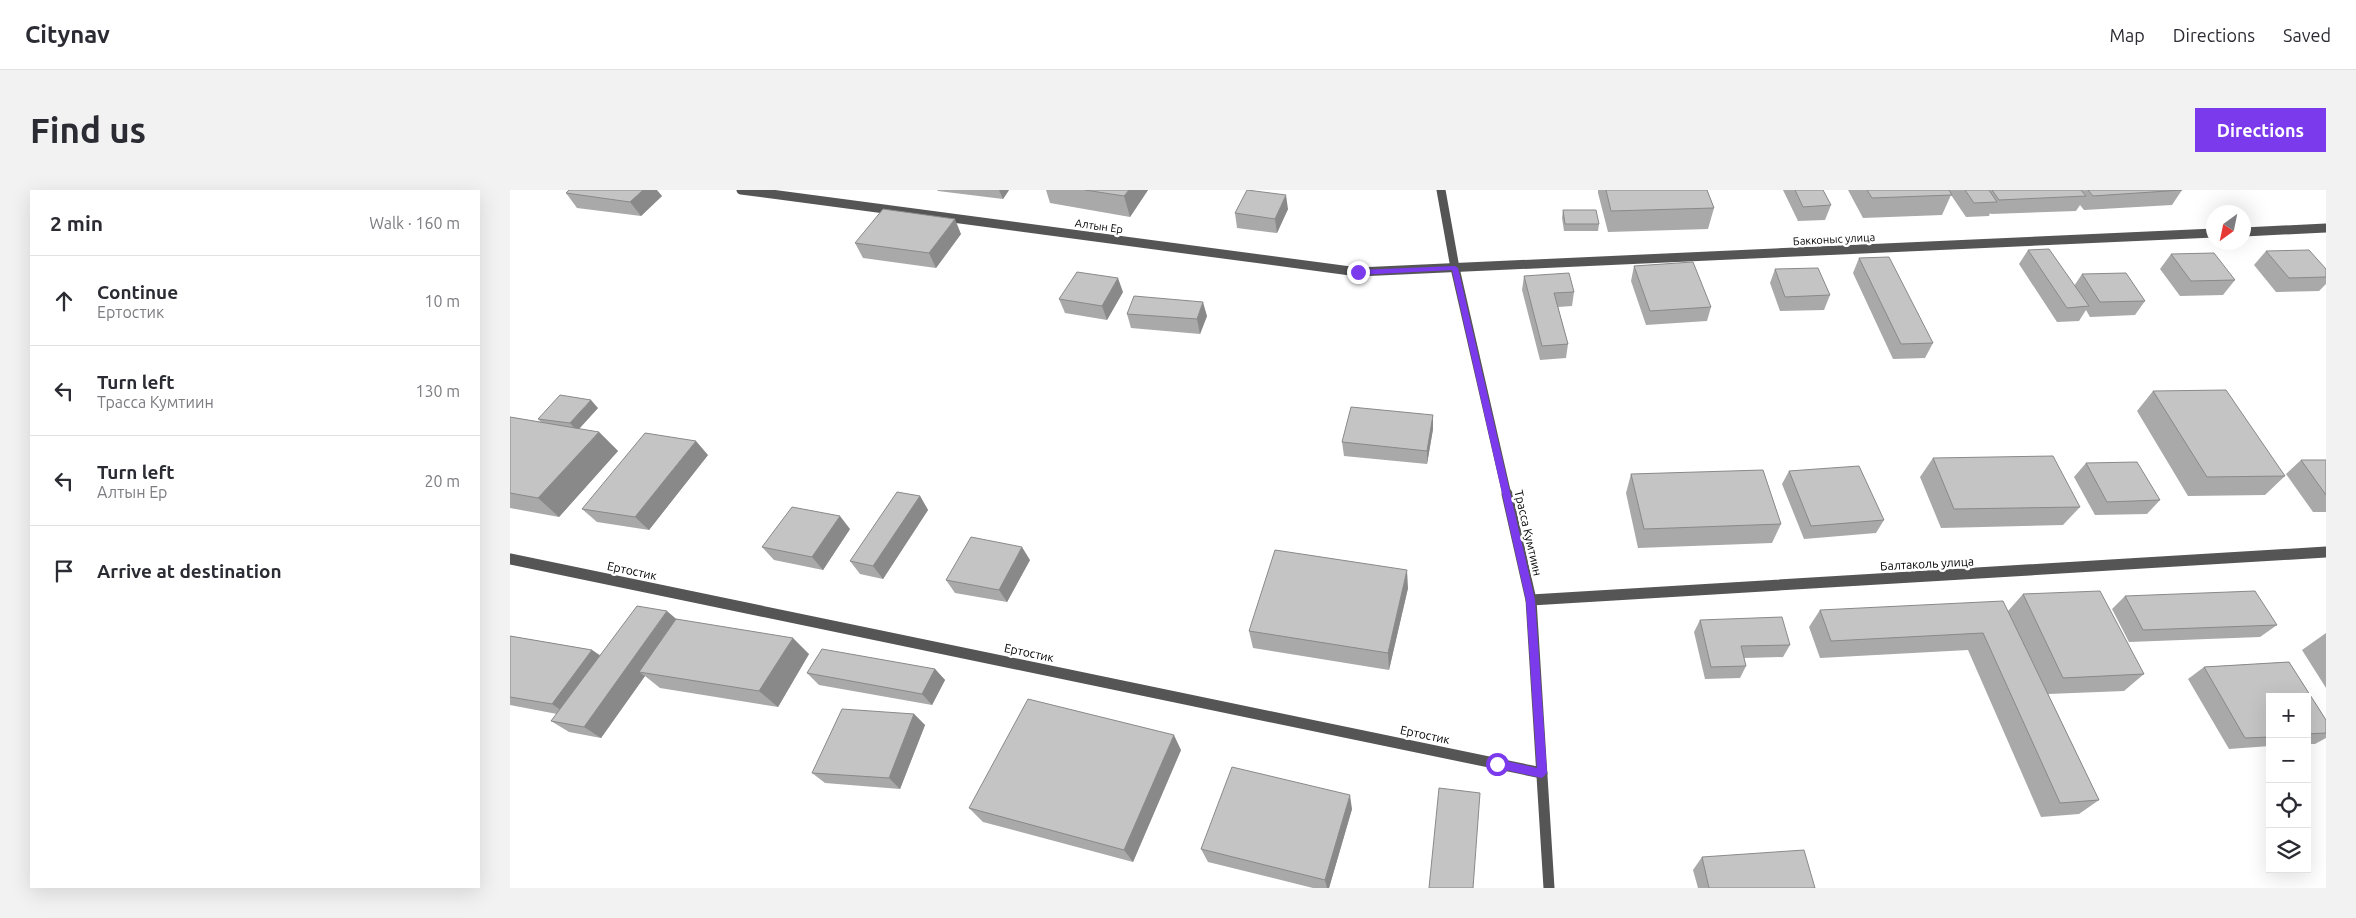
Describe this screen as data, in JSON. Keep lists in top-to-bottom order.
{
  "streets": {
    "street": [
      "Алтын Ер",
      "Бакконыс улица",
      "Трасса Кумтиин",
      "Балтаколь улица",
      "Ертостик"
    ]
  },
  "crossings": [
    ["Алтын Ер", "Бакконыс улица"],
    ["Алтын Ер", "Трасса Кумтиин"],
    ["Бакконыс улица", "Трасса Кумтиин"],
    ["Трасса Кумтиин", "Балтаколь улица"],
    ["Трасса Кумтиин", "Ертостик"]
  ],
  "north": "bottom left",
  "page": {
    "header": "Citynav",
    "nav": ["Map", "Directions", "Saved"],
    "buttons": "Directions",
    "title": "Find us",
    "heading": ["2 min", "Walk · 160 m"],
    "list": [
      ["Continue", "Ертостик", "10 m"],
      ["Turn left", "Трасса Кумтиин", "130 m"],
      ["Turn left", "Алтын Ер", "20 m"],
      "Arrive at destination"
    ],
    "map_buttons": ["+", "−"]
  }
}
